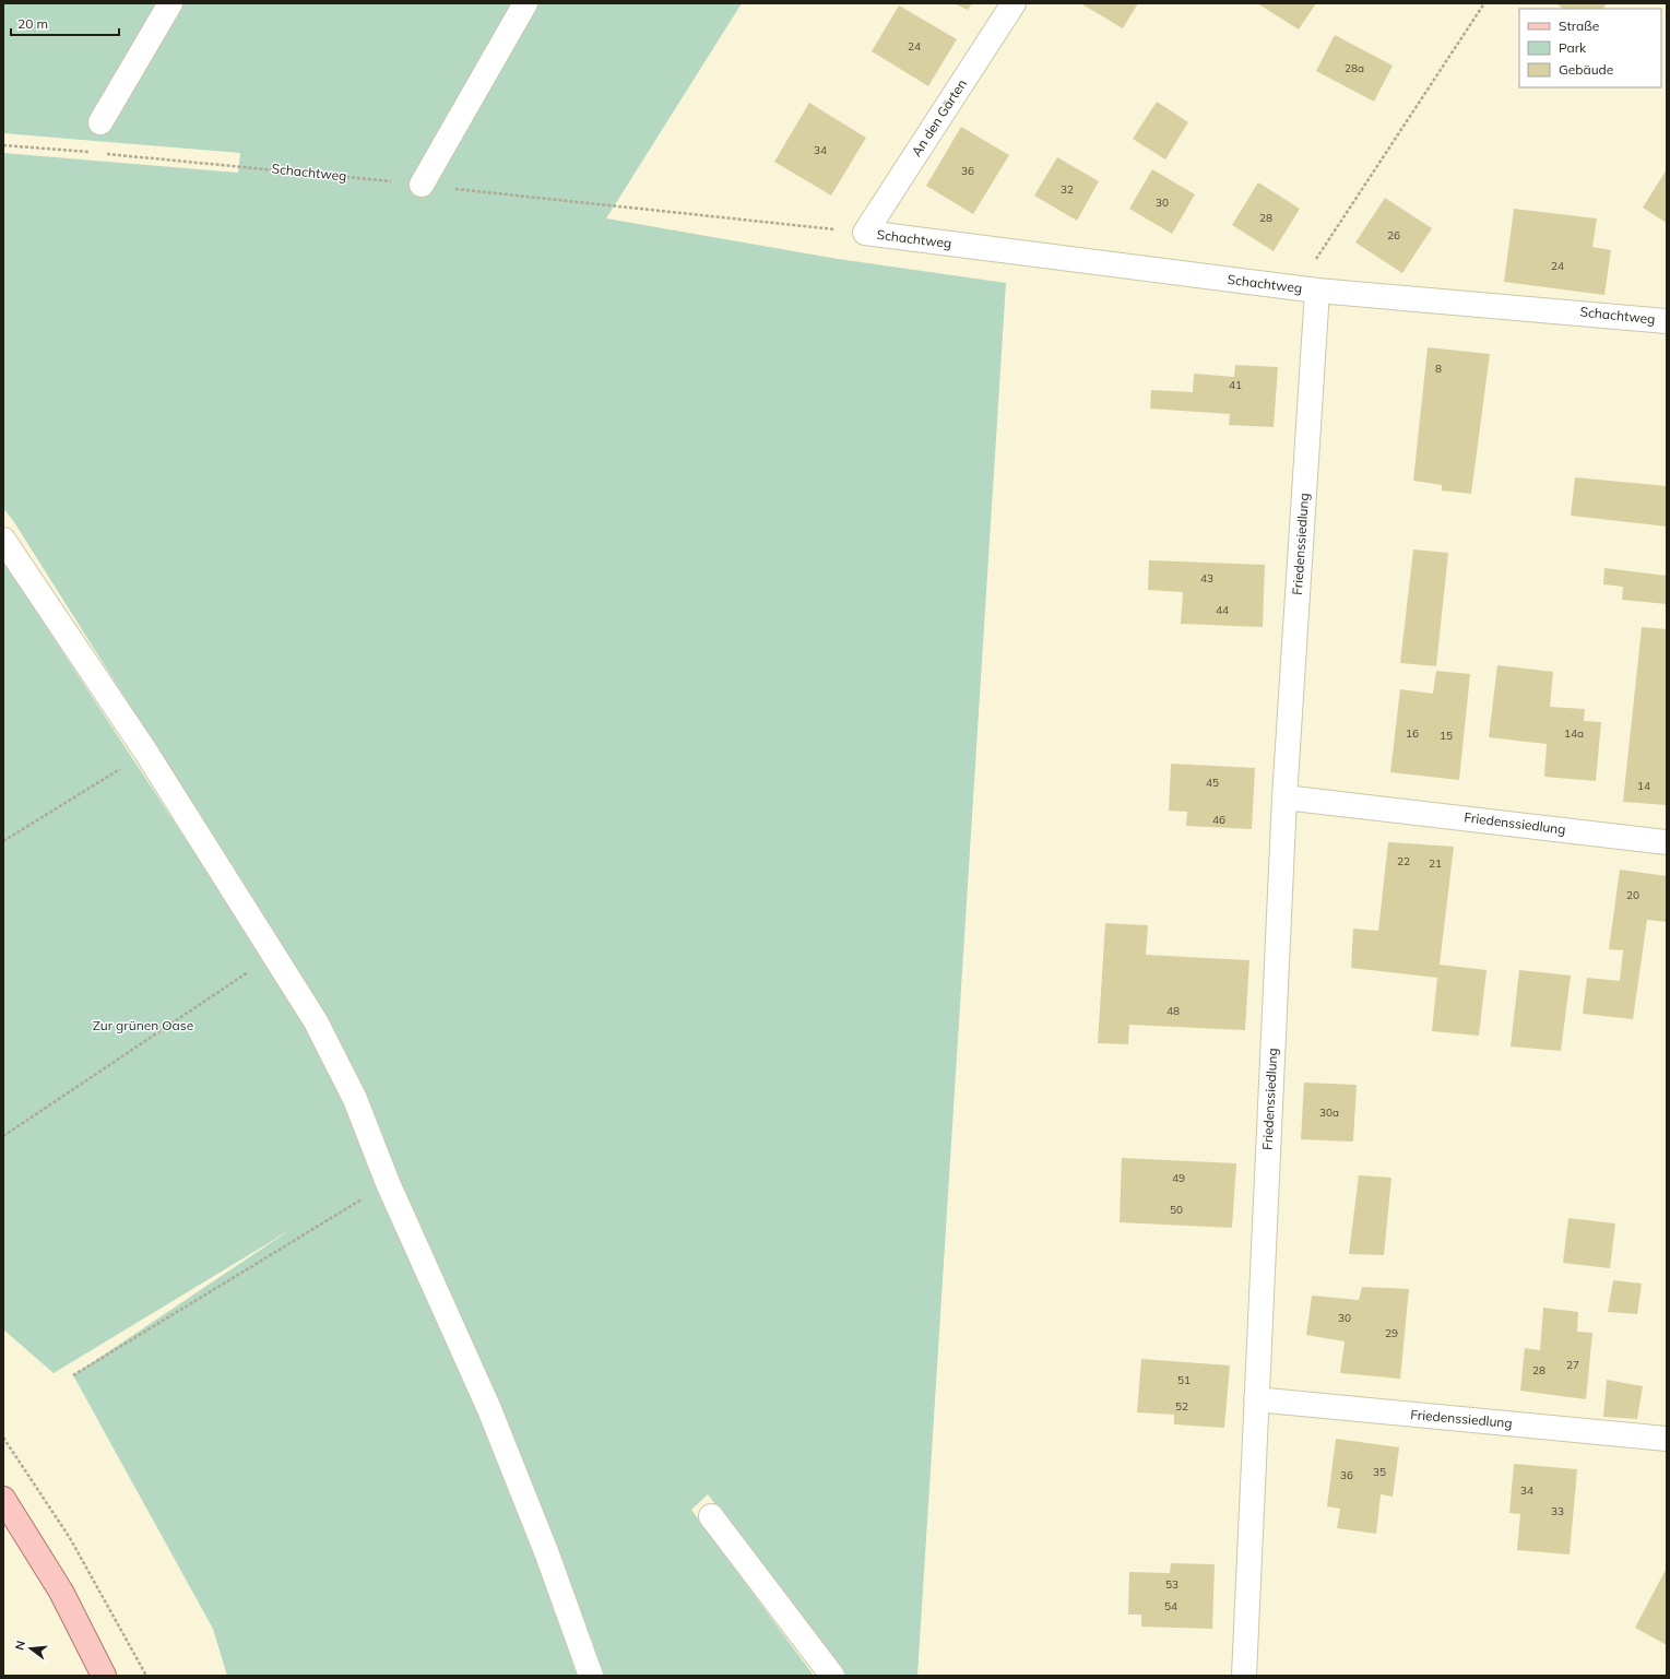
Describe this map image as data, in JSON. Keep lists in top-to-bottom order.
{
  "streets": {
    "street": ["An den Gärten", "Schachtweg", "Friedenssiedlung"]
  },
  "crossings": [
    ["An den Gärten", "Schachtweg"],
    ["Schachtweg", "Friedenssiedlung"]
  ],
  "parks": ["Zur grünen Oase"],
  "house_numbers": [
    "24",
    "28a",
    "34",
    "36",
    "32",
    "30",
    "28",
    "26",
    "24",
    "8",
    "41",
    "43",
    "44",
    "16",
    "14a",
    "15",
    "45",
    "14",
    "46",
    "22",
    "21",
    "20",
    "48",
    "30a",
    "49",
    "50",
    "30",
    "29",
    "27",
    "28",
    "51",
    "52",
    "35",
    "36",
    "34",
    "33",
    "53",
    "54"
  ],
  "legend": ["Straße", "Park", "Gebäude"],
  "scale_bar": "20 m",
  "north": "left"
}
